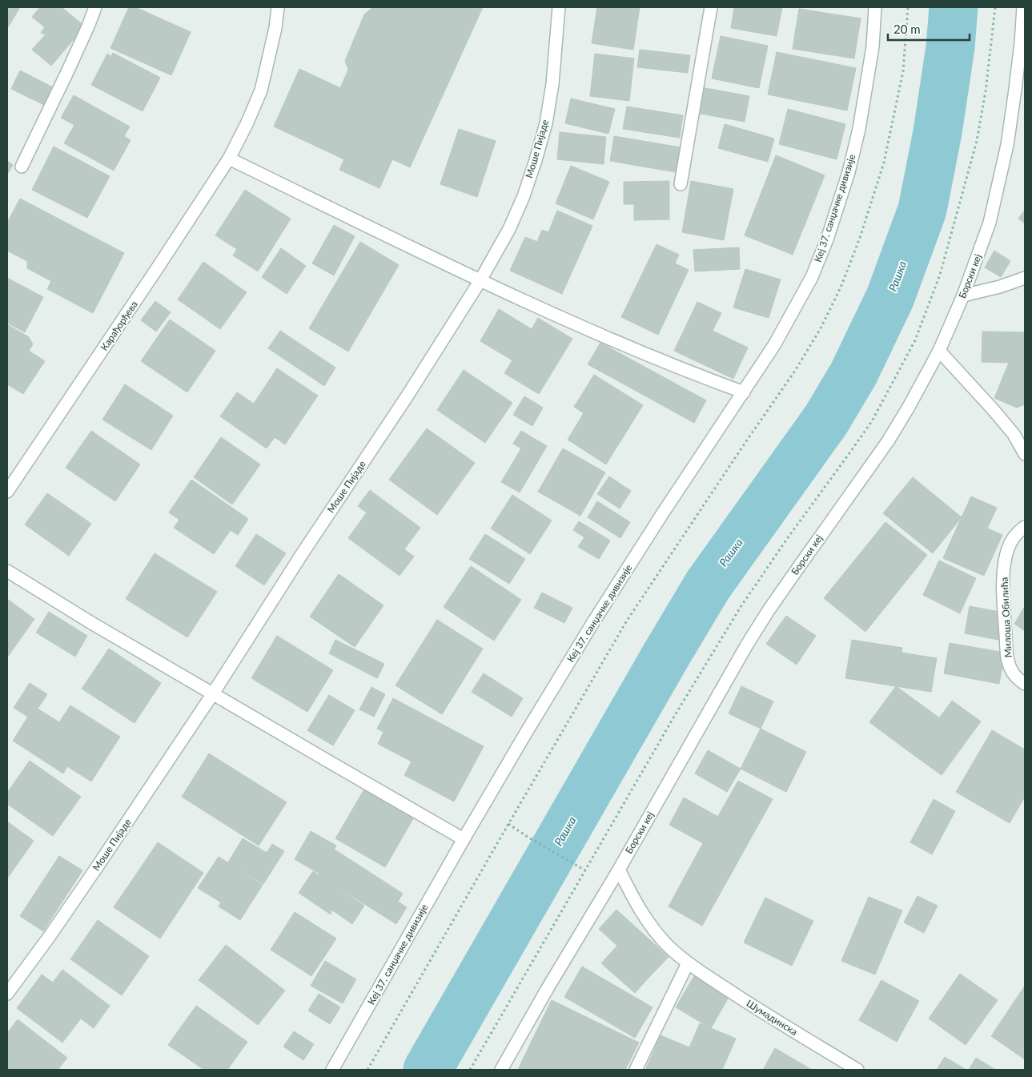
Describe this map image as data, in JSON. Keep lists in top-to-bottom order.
{
  "streets": {
    "street": [
      "Моше Пијаде",
      "Кеј 37. санџачке дивизије",
      "Борски кеј",
      "Карађорђева",
      "Милоша Обилића",
      "Шумадинска"
    ]
  },
  "crossings": [
    ["Борски кеј", "Шумадинска"]
  ],
  "water": ["Рашка"],
  "scale_bar": "20 m"
}
